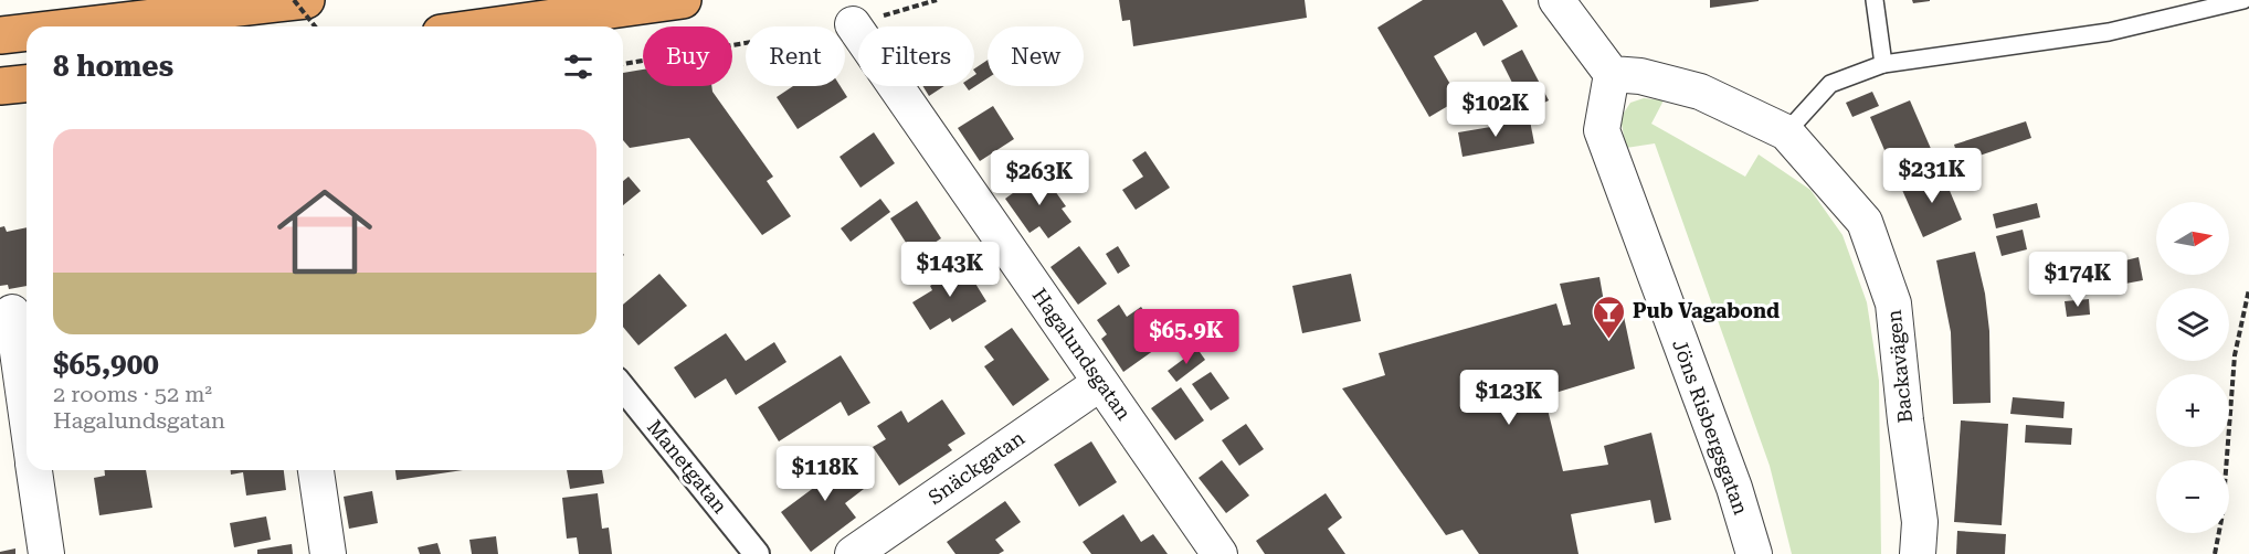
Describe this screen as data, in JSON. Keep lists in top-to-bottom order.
{
  "streets": {
    "street": [
      "Hagalundsgatan",
      "Backavägen",
      "Jöns Risbergsgatan",
      "Manetgatan",
      "Snäckgatan"
    ]
  },
  "crossings": [
    ["Hagalundsgatan", "Snäckgatan"],
    ["Backavägen", "Jöns Risbergsgatan"]
  ],
  "places": {
    "bar": ["Pub Vagabond"]
  },
  "north": "right",
  "page": {
    "chip": [
      "Buy",
      "Rent",
      "Filters",
      "New"
    ],
    "heading": "8 homes",
    "price": [
      "$102K",
      "$231K",
      "$263K",
      "$143K",
      "$174K",
      "$65.9K",
      "$123K",
      "$118K"
    ],
    "list": [
      {
        "name": "$65,900",
        "note": "2 rooms · 52 m² · Hagalundsgatan"
      }
    ],
    "map_buttons": ["+", "−"]
  }
}
